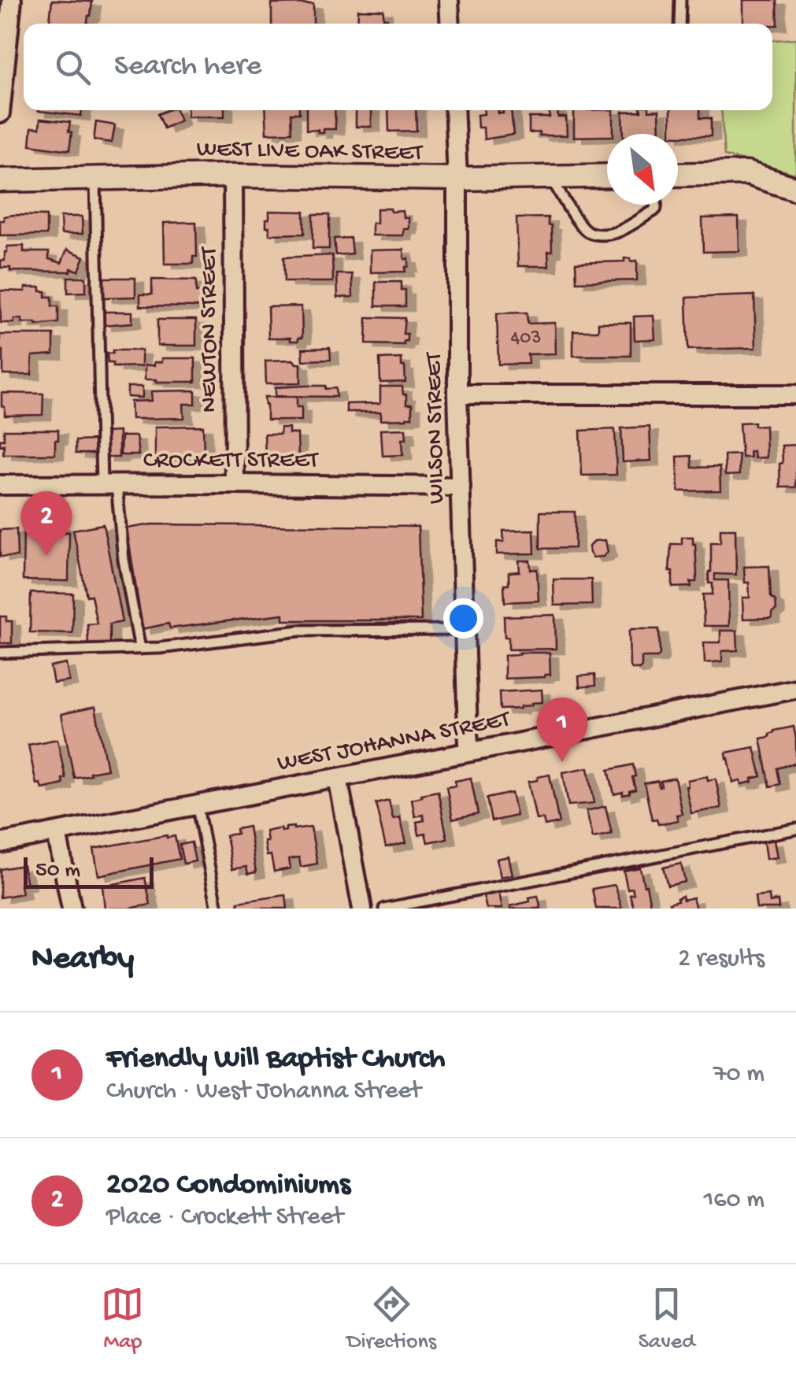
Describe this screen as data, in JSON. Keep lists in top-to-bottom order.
{
  "streets": {
    "street": [
      "WEST LIVE OAK STREET",
      "NEWTON STREET",
      "WILSON STREET",
      "CROCKETT STREET",
      "WEST JOHANNA STREET"
    ]
  },
  "crossings": [
    ["WEST LIVE OAK STREET", "NEWTON STREET"],
    ["WEST LIVE OAK STREET", "WILSON STREET"],
    ["NEWTON STREET", "CROCKETT STREET"],
    ["WILSON STREET", "CROCKETT STREET"],
    ["WILSON STREET", "WEST JOHANNA STREET"]
  ],
  "house_numbers": ["403"],
  "scale_bar": "50 m",
  "north": "bottom right",
  "page": {
    "search": "Search here",
    "pins": ["2", "1"],
    "scale": "50 m",
    "heading": ["Nearby", "2 results"],
    "list": [
      {
        "mark": "1",
        "name": "Friendly Will Baptist Church",
        "note": "Church · West Johanna Street",
        "value": "70 m"
      },
      {
        "mark": "2",
        "name": "2020 Condominiums",
        "note": "Place · Crockett Street",
        "value": "160 m"
      }
    ],
    "nav": ["Map", "Directions", "Saved"]
  }
}
